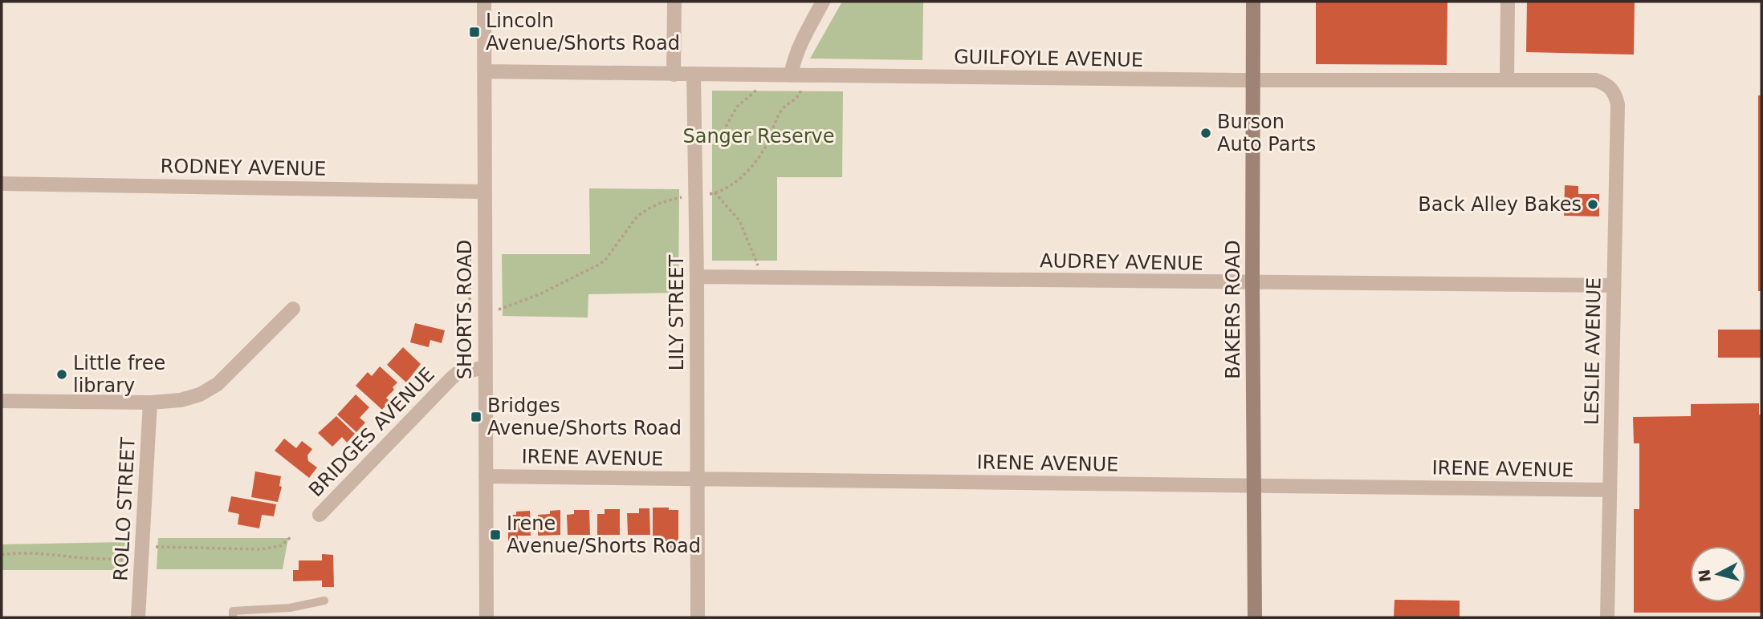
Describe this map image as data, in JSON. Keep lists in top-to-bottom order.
{
  "streets": {
    "street": [
      "GUILFOYLE AVENUE",
      "RODNEY AVENUE",
      "AUDREY AVENUE",
      "SHORTS ROAD",
      "BAKERS ROAD",
      "LILY STREET",
      "LESLIE AVENUE",
      "BRIDGES AVENUE",
      "IRENE AVENUE",
      "ROLLO STREET"
    ]
  },
  "crossings": [
    ["GUILFOYLE AVENUE", "SHORTS ROAD"],
    ["GUILFOYLE AVENUE", "BAKERS ROAD"],
    ["GUILFOYLE AVENUE", "LILY STREET"],
    ["GUILFOYLE AVENUE", "LESLIE AVENUE"],
    ["RODNEY AVENUE", "SHORTS ROAD"],
    ["AUDREY AVENUE", "BAKERS ROAD"],
    ["AUDREY AVENUE", "LILY STREET"],
    ["AUDREY AVENUE", "LESLIE AVENUE"],
    ["SHORTS ROAD", "BRIDGES AVENUE"],
    ["SHORTS ROAD", "IRENE AVENUE"],
    ["BAKERS ROAD", "IRENE AVENUE"],
    ["LILY STREET", "IRENE AVENUE"],
    ["LESLIE AVENUE", "IRENE AVENUE"]
  ],
  "parks": ["Sanger Reserve"],
  "places": {
    "transit": ["Lincoln Avenue/Shorts Road", "Bridges Avenue/Shorts Road", "Irene Avenue/Shorts Road"],
    "other": ["Burson Auto Parts", "Back Alley Bakes", "Little free library"]
  },
  "north": "left"
}
